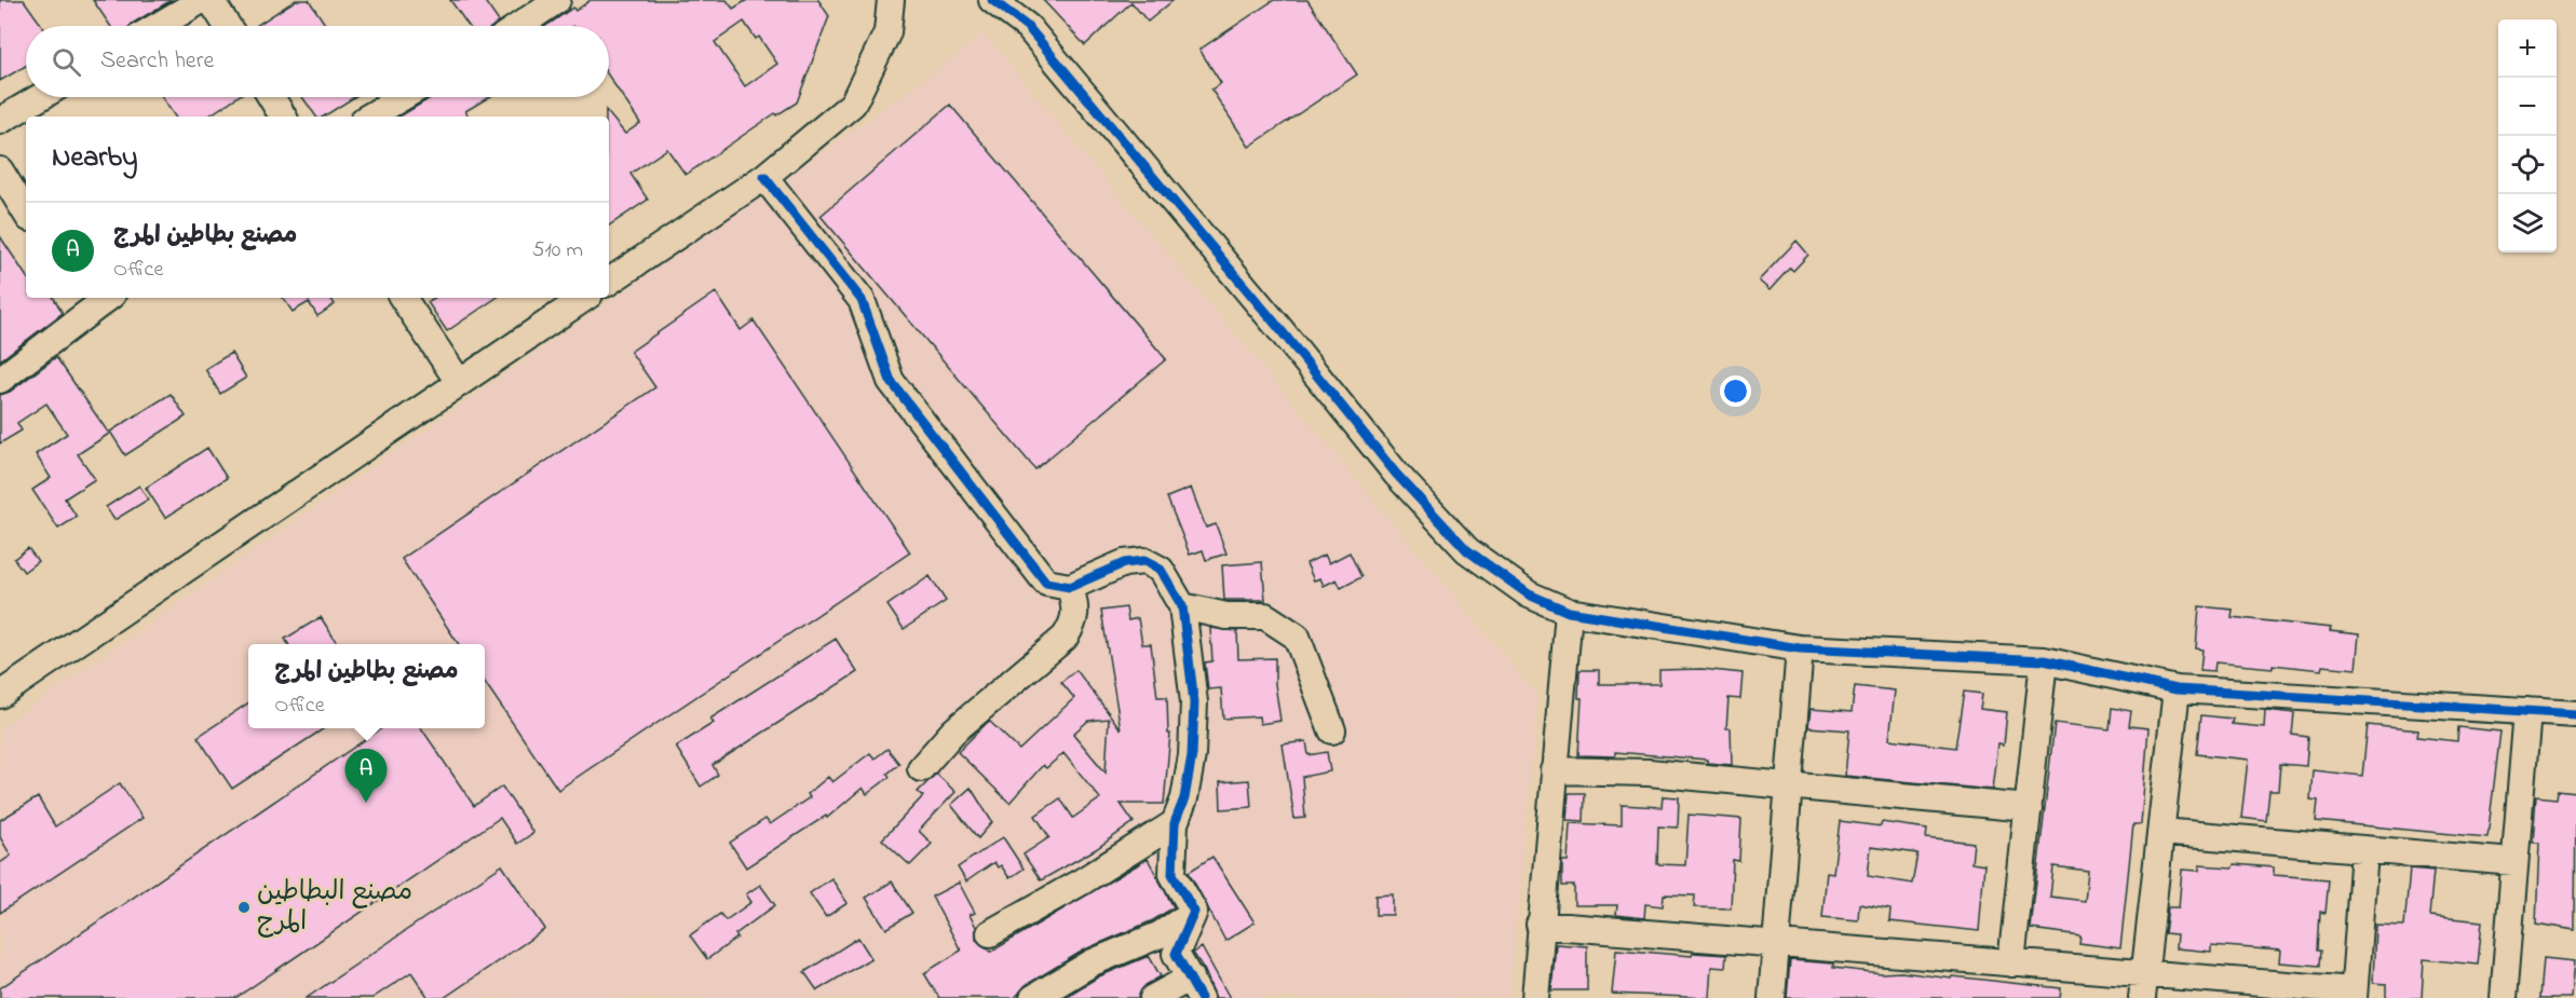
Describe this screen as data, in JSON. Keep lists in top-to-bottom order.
{
  "places": ["مصنع البطاطين المرج"],
  "page": {
    "map_buttons": ["+", "−"],
    "search": "Search here",
    "heading": "Nearby",
    "list": [
      {
        "mark": "A",
        "name": "مصنع بطاطين المرج",
        "note": "Office",
        "value": "510 m"
      }
    ],
    "popup": ["مصنع بطاطين المرج", "Office"],
    "pins": "A"
  }
}
